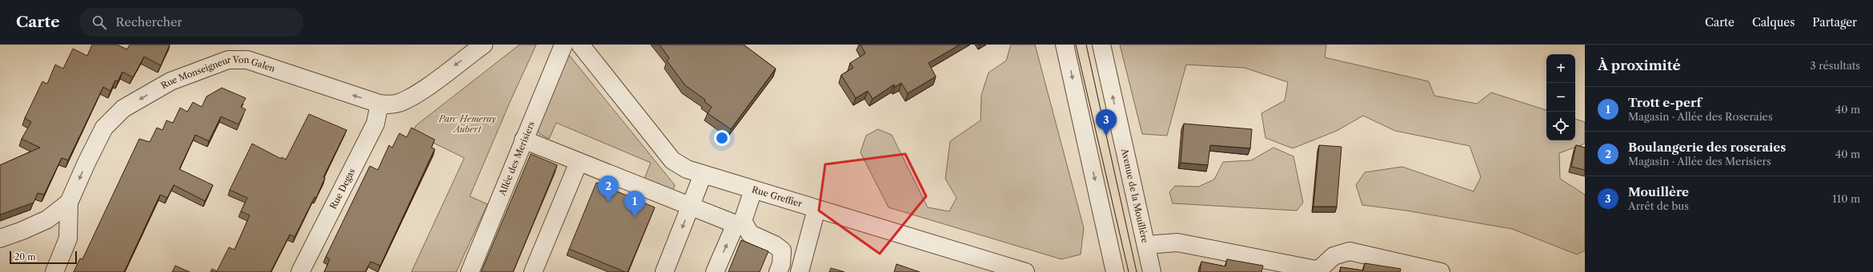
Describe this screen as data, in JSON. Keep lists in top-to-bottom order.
{
  "streets": {
    "street": [
      "Rue Monseigneur Von Galen",
      "Allée des Merisiers",
      "Rue Degas",
      "Avenue de la Mouillère",
      "Rue Greffier"
    ]
  },
  "crossings": [
    ["Rue Monseigneur Von Galen", "Rue Degas"]
  ],
  "one_way": ["Rue Monseigneur Von Galen"],
  "parks": ["Parc Hemeray Aubert"],
  "scale_bar": "20 m",
  "page": {
    "header": "Carte",
    "search": "Rechercher",
    "nav": ["Carte", "Calques", "Partager"],
    "heading": ["À proximité", "3 résultats"],
    "map_buttons": ["+", "−"],
    "list": [
      {
        "mark": "1",
        "name": "Trott e-perf",
        "note": "Magasin · Allée des Roseraies",
        "value": "40 m"
      },
      {
        "mark": "2",
        "name": "Boulangerie des roseraies",
        "note": "Magasin · Allée des Merisiers",
        "value": "40 m"
      },
      {
        "mark": "3",
        "name": "Mouillère",
        "note": "Arrêt de bus",
        "value": "110 m"
      }
    ],
    "pins": ["3", "2", "1"],
    "scale": "20 m"
  }
}
